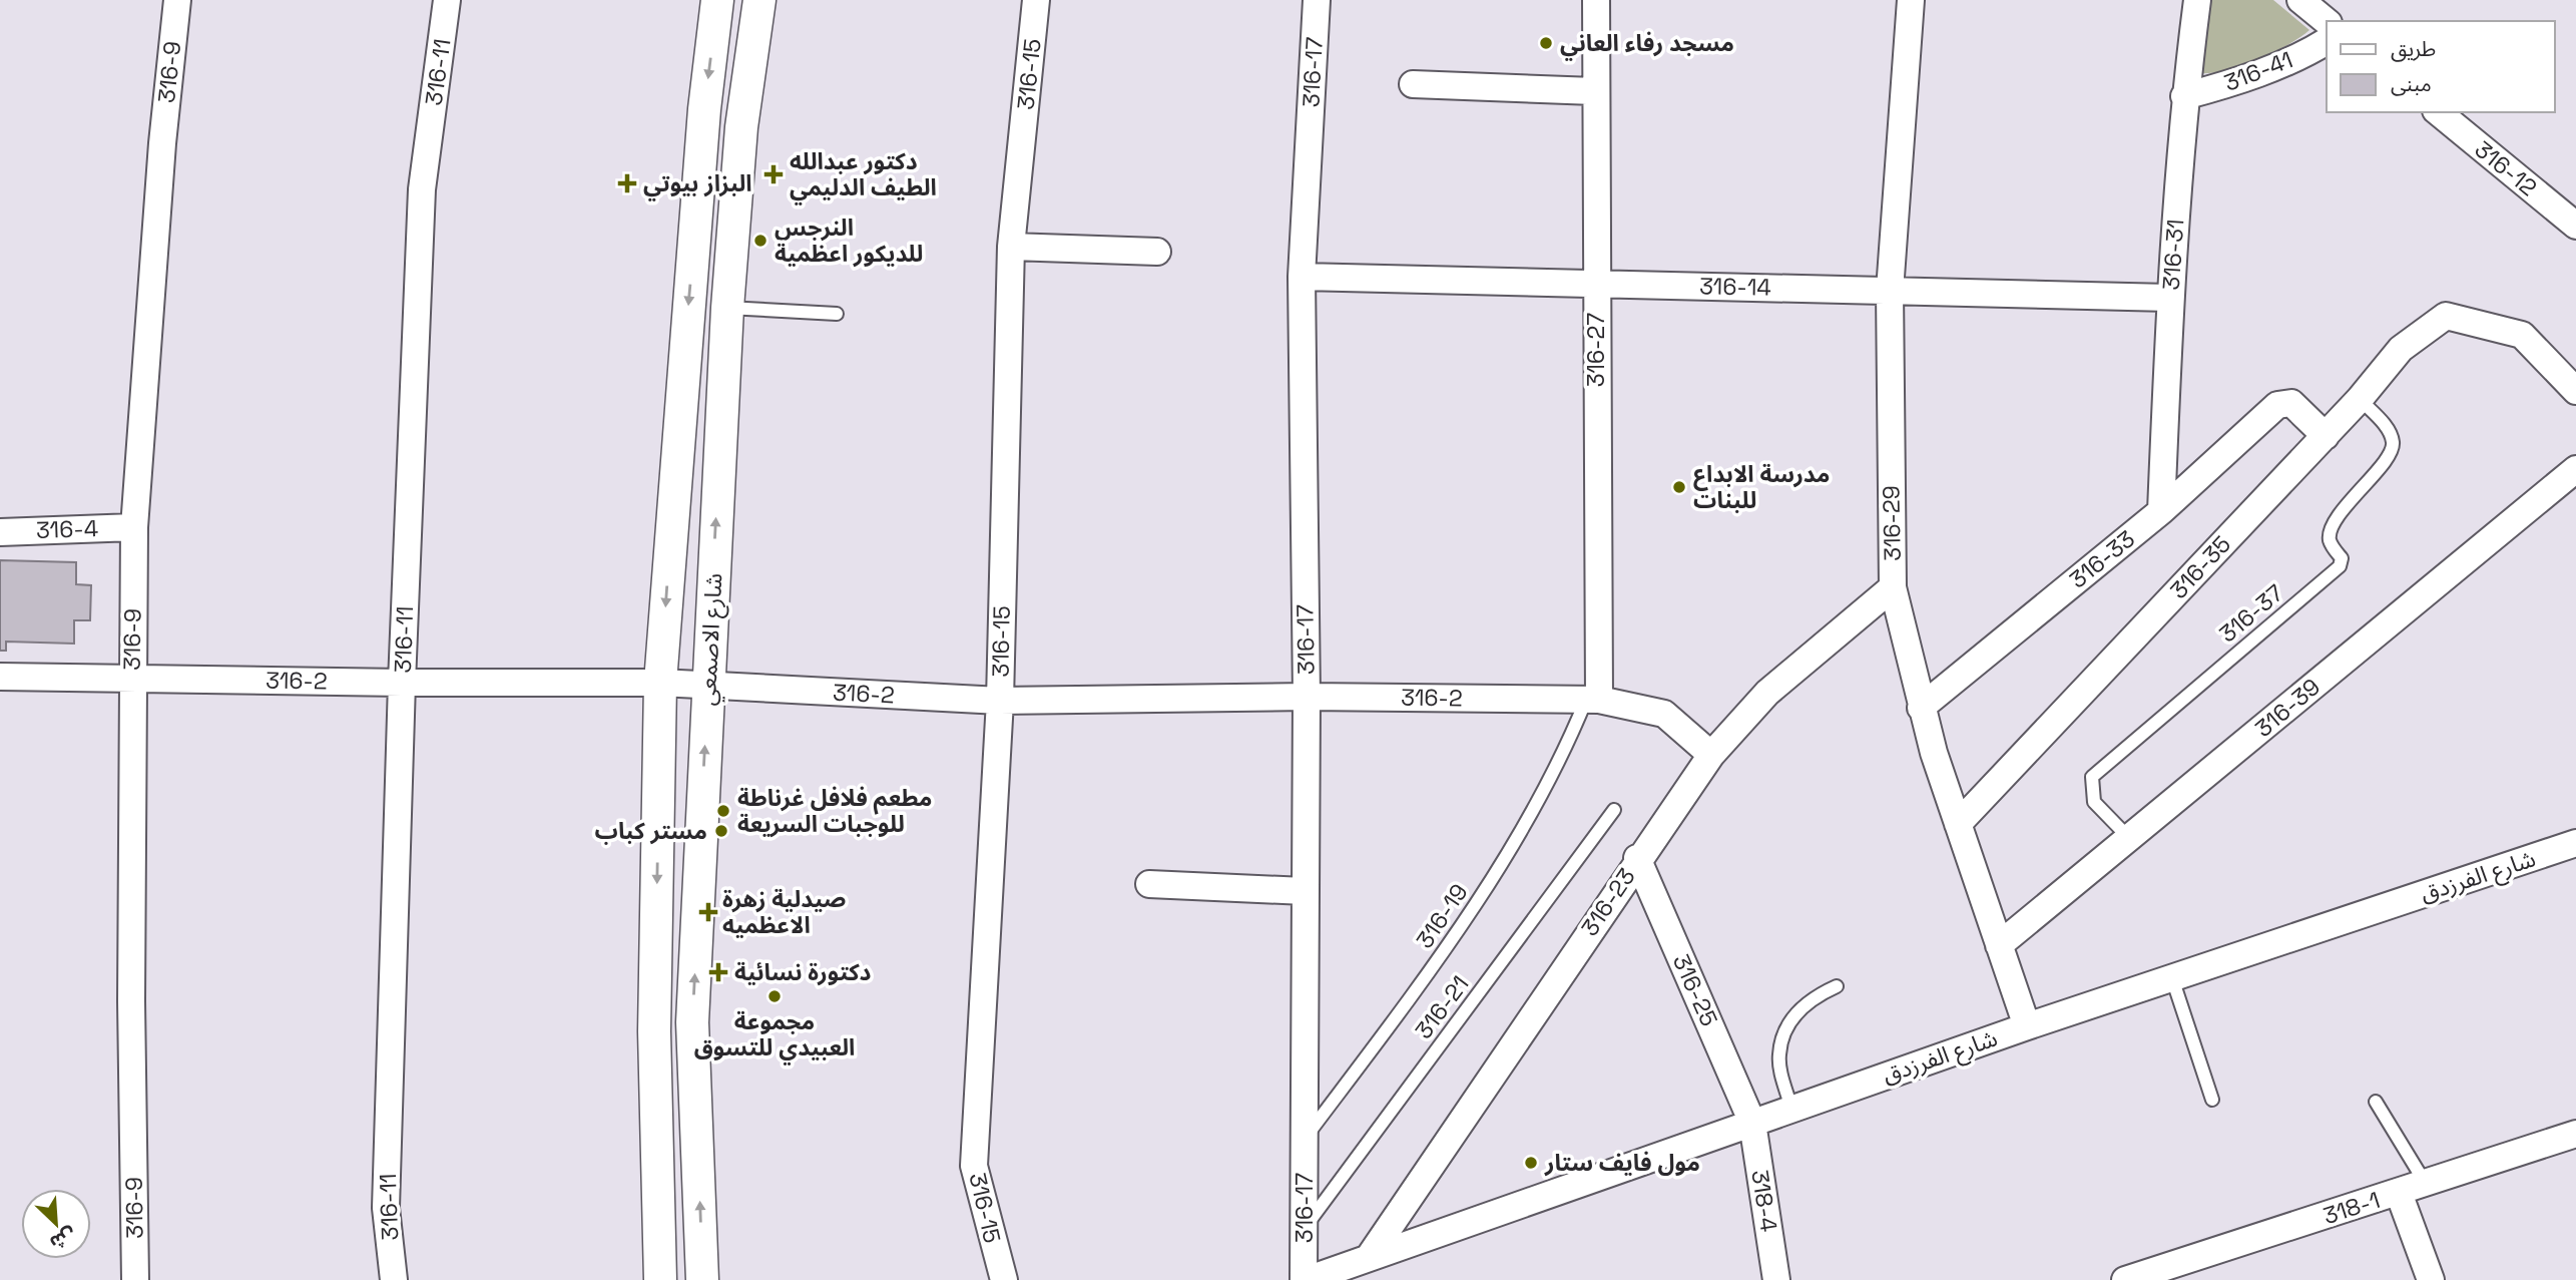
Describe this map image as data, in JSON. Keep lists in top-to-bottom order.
{
  "streets": {
    "street": [
      "316-41",
      "316-9",
      "316-11",
      "316-17",
      "316-15",
      "316-12",
      "316-31",
      "316-14",
      "316-27",
      "316-29",
      "316-4",
      "316-33",
      "316-35",
      "شارع الاصمعي",
      "316-2",
      "316-39",
      "شارع الفرزدق",
      "316-23",
      "316-25",
      "318-4",
      "318-1"
    ],
    "lane": ["316-37", "316-19", "316-21"]
  },
  "crossings": [
    ["316-41", "316-31"],
    ["316-9", "316-4"],
    ["316-9", "316-2"],
    ["316-11", "316-2"],
    ["316-17", "316-14"],
    ["316-17", "316-2"],
    ["316-17", "شارع الفرزدق"],
    ["316-17", "316-19"],
    ["316-17", "316-21"],
    ["316-15", "316-2"],
    ["316-31", "316-14"],
    ["316-31", "316-33"],
    ["316-14", "316-27"],
    ["316-14", "316-29"],
    ["316-27", "316-2"],
    ["316-27", "316-19"],
    ["316-29", "316-33"],
    ["316-29", "316-35"],
    ["316-29", "316-39"],
    ["316-29", "شارع الفرزدق"],
    ["316-29", "316-23"],
    ["316-33", "316-35"],
    ["316-35", "316-37"],
    ["316-37", "316-39"],
    ["شارع الاصمعي", "316-2"],
    ["316-2", "316-23"],
    ["316-2", "316-19"],
    ["شارع الفرزدق", "316-23"],
    ["شارع الفرزدق", "316-25"],
    ["شارع الفرزدق", "318-4"],
    ["316-23", "316-25"],
    ["316-25", "318-4"]
  ],
  "places": {
    "other": [
      "مسجد رفاء العاني",
      "النرجس للديكور اعظمية",
      "مدرسة الابداع للبنات",
      "مطعم فلافل غرناطة للوجبات السريعة",
      "مستر كباب",
      "مجموعة العبيدي للتسوق",
      "مول فايف ستار"
    ],
    "health": [
      "دكتور عبدالله الطيف الدليمي",
      "البزاز بيوتي",
      "صيدلية زهرة الاعظميه",
      "دكتورة نسائية"
    ]
  },
  "legend": ["طريق", "مبنى"],
  "north": "bottom right"
}
